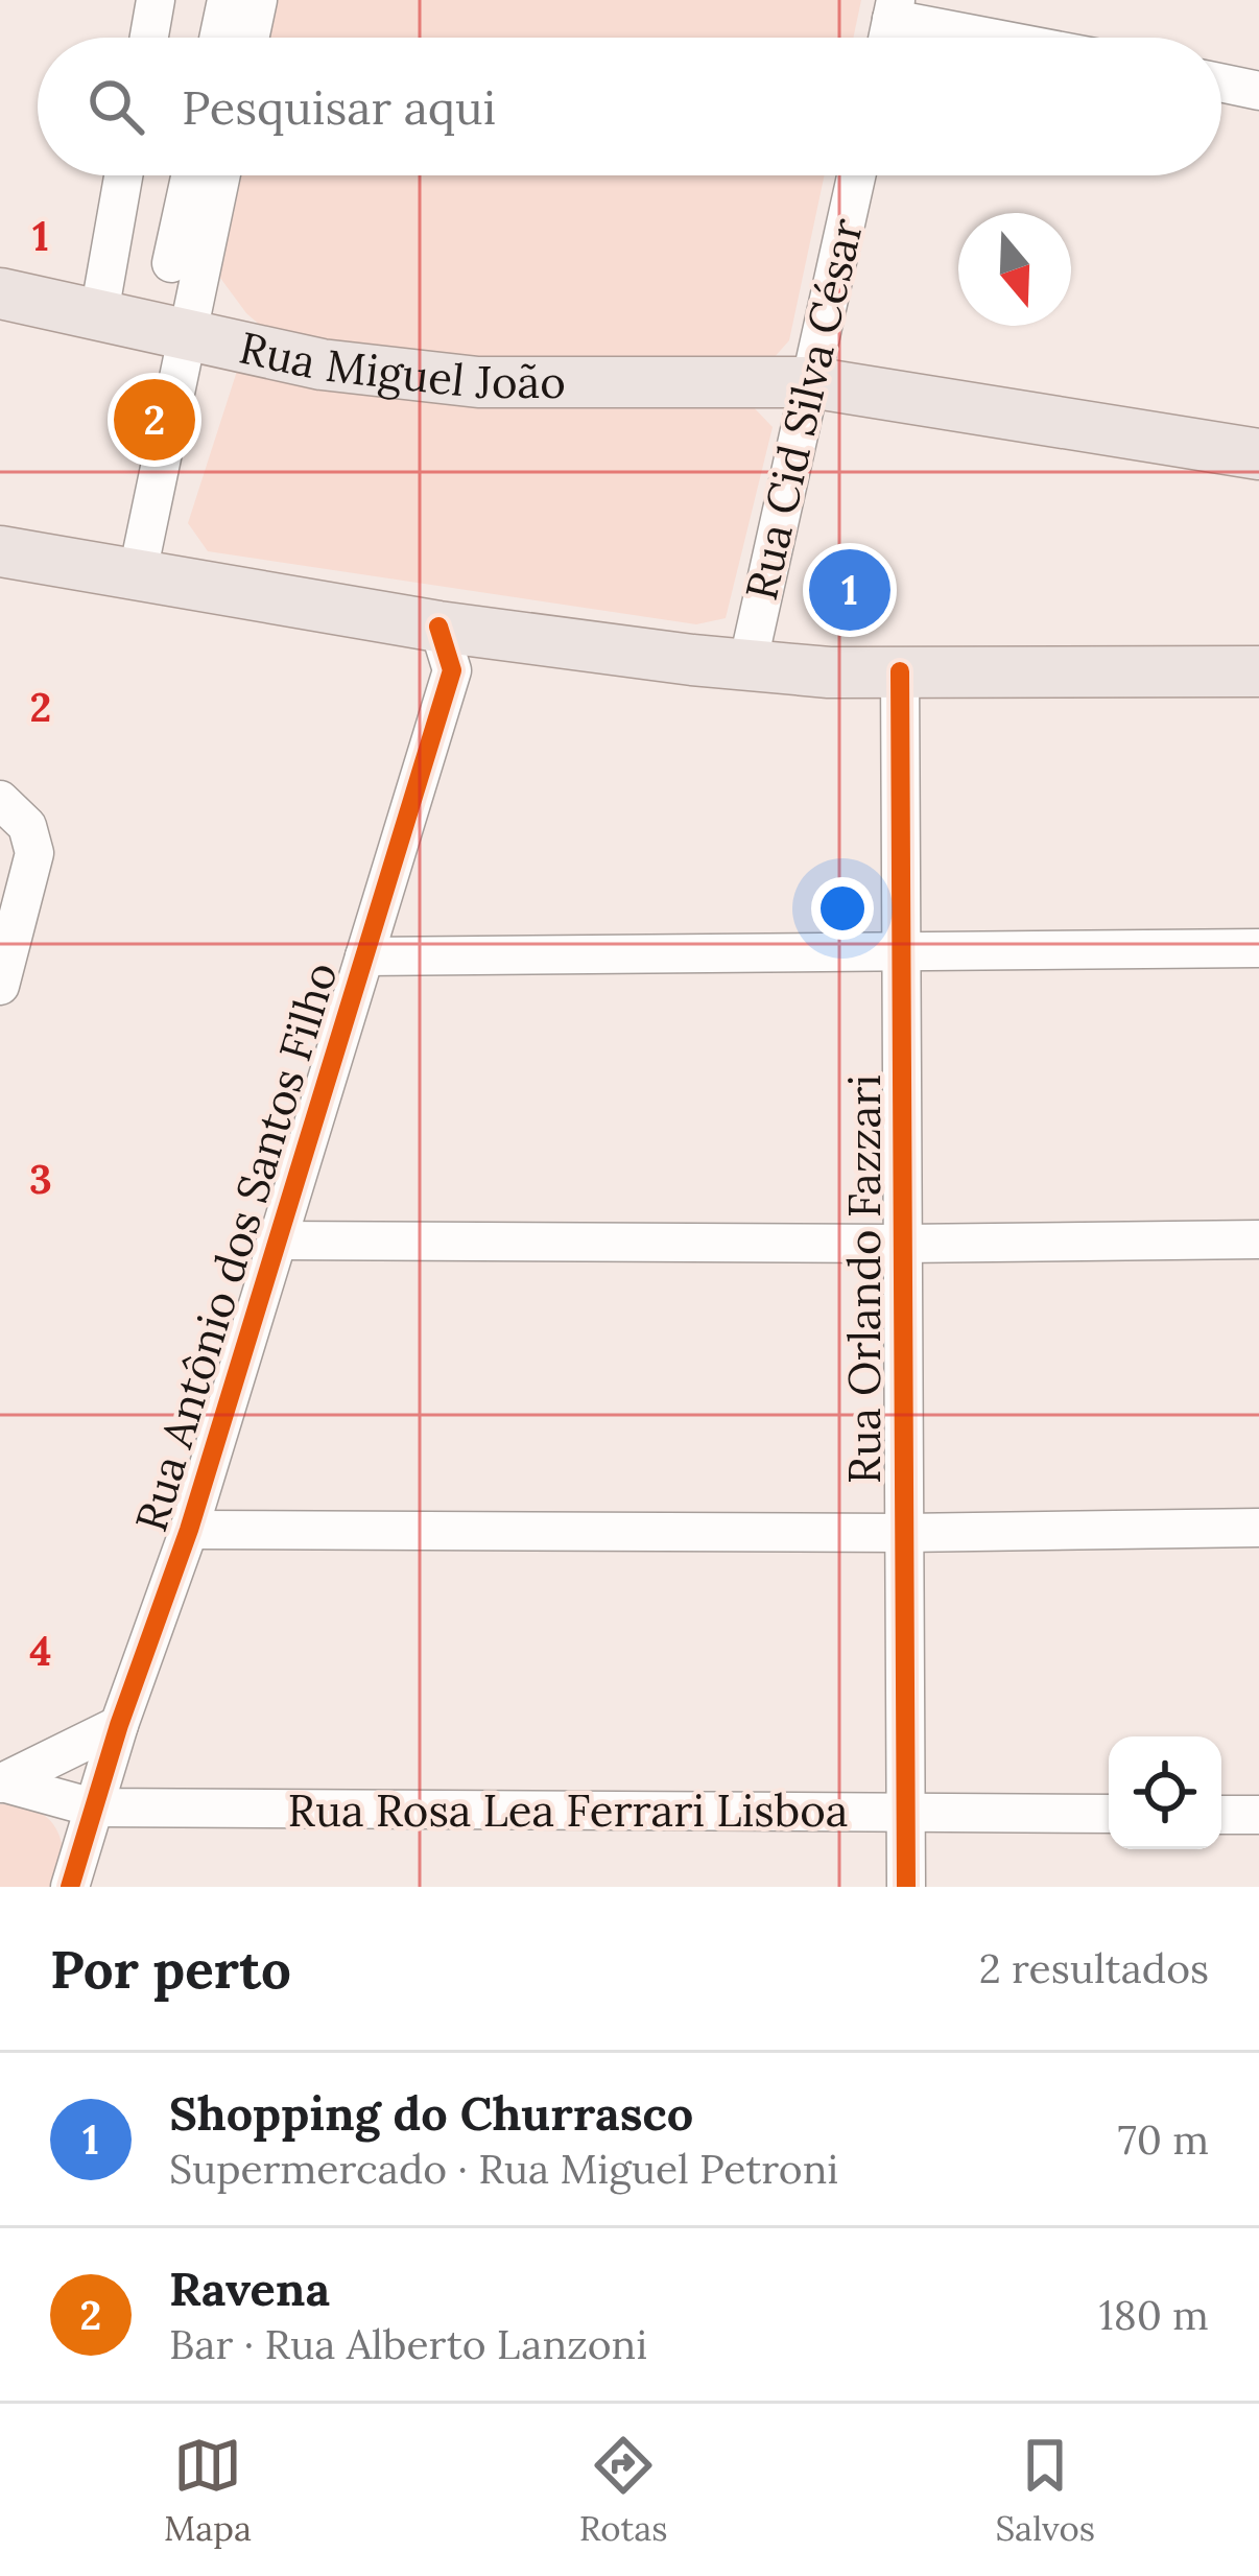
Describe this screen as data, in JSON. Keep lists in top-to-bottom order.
{
  "streets": {
    "main road": ["Rua Miguel João"],
    "street": [
      "Rua Cid Silva César",
      "Rua Antônio dos Santos Filho",
      "Rua Orlando Fazzari",
      "Rua Rosa Lea Ferrari Lisboa"
    ]
  },
  "crossings": [
    ["Rua Miguel João", "Rua Cid Silva César"],
    ["Rua Antônio dos Santos Filho", "Rua Rosa Lea Ferrari Lisboa"],
    ["Rua Orlando Fazzari", "Rua Rosa Lea Ferrari Lisboa"]
  ],
  "north": "bottom",
  "page": {
    "search": "Pesquisar aqui",
    "pins": ["2", "1"],
    "heading": ["Por perto", "2 resultados"],
    "list": [
      {
        "mark": "1",
        "name": "Shopping do Churrasco",
        "note": "Supermercado · Rua Miguel Petroni",
        "value": "70 m"
      },
      {
        "mark": "2",
        "name": "Ravena",
        "note": "Bar · Rua Alberto Lanzoni",
        "value": "180 m"
      }
    ],
    "nav": ["Mapa", "Rotas", "Salvos"]
  },
  "grid": {
    "rows": [
      "1",
      "2",
      "3",
      "4"
    ]
  }
}
